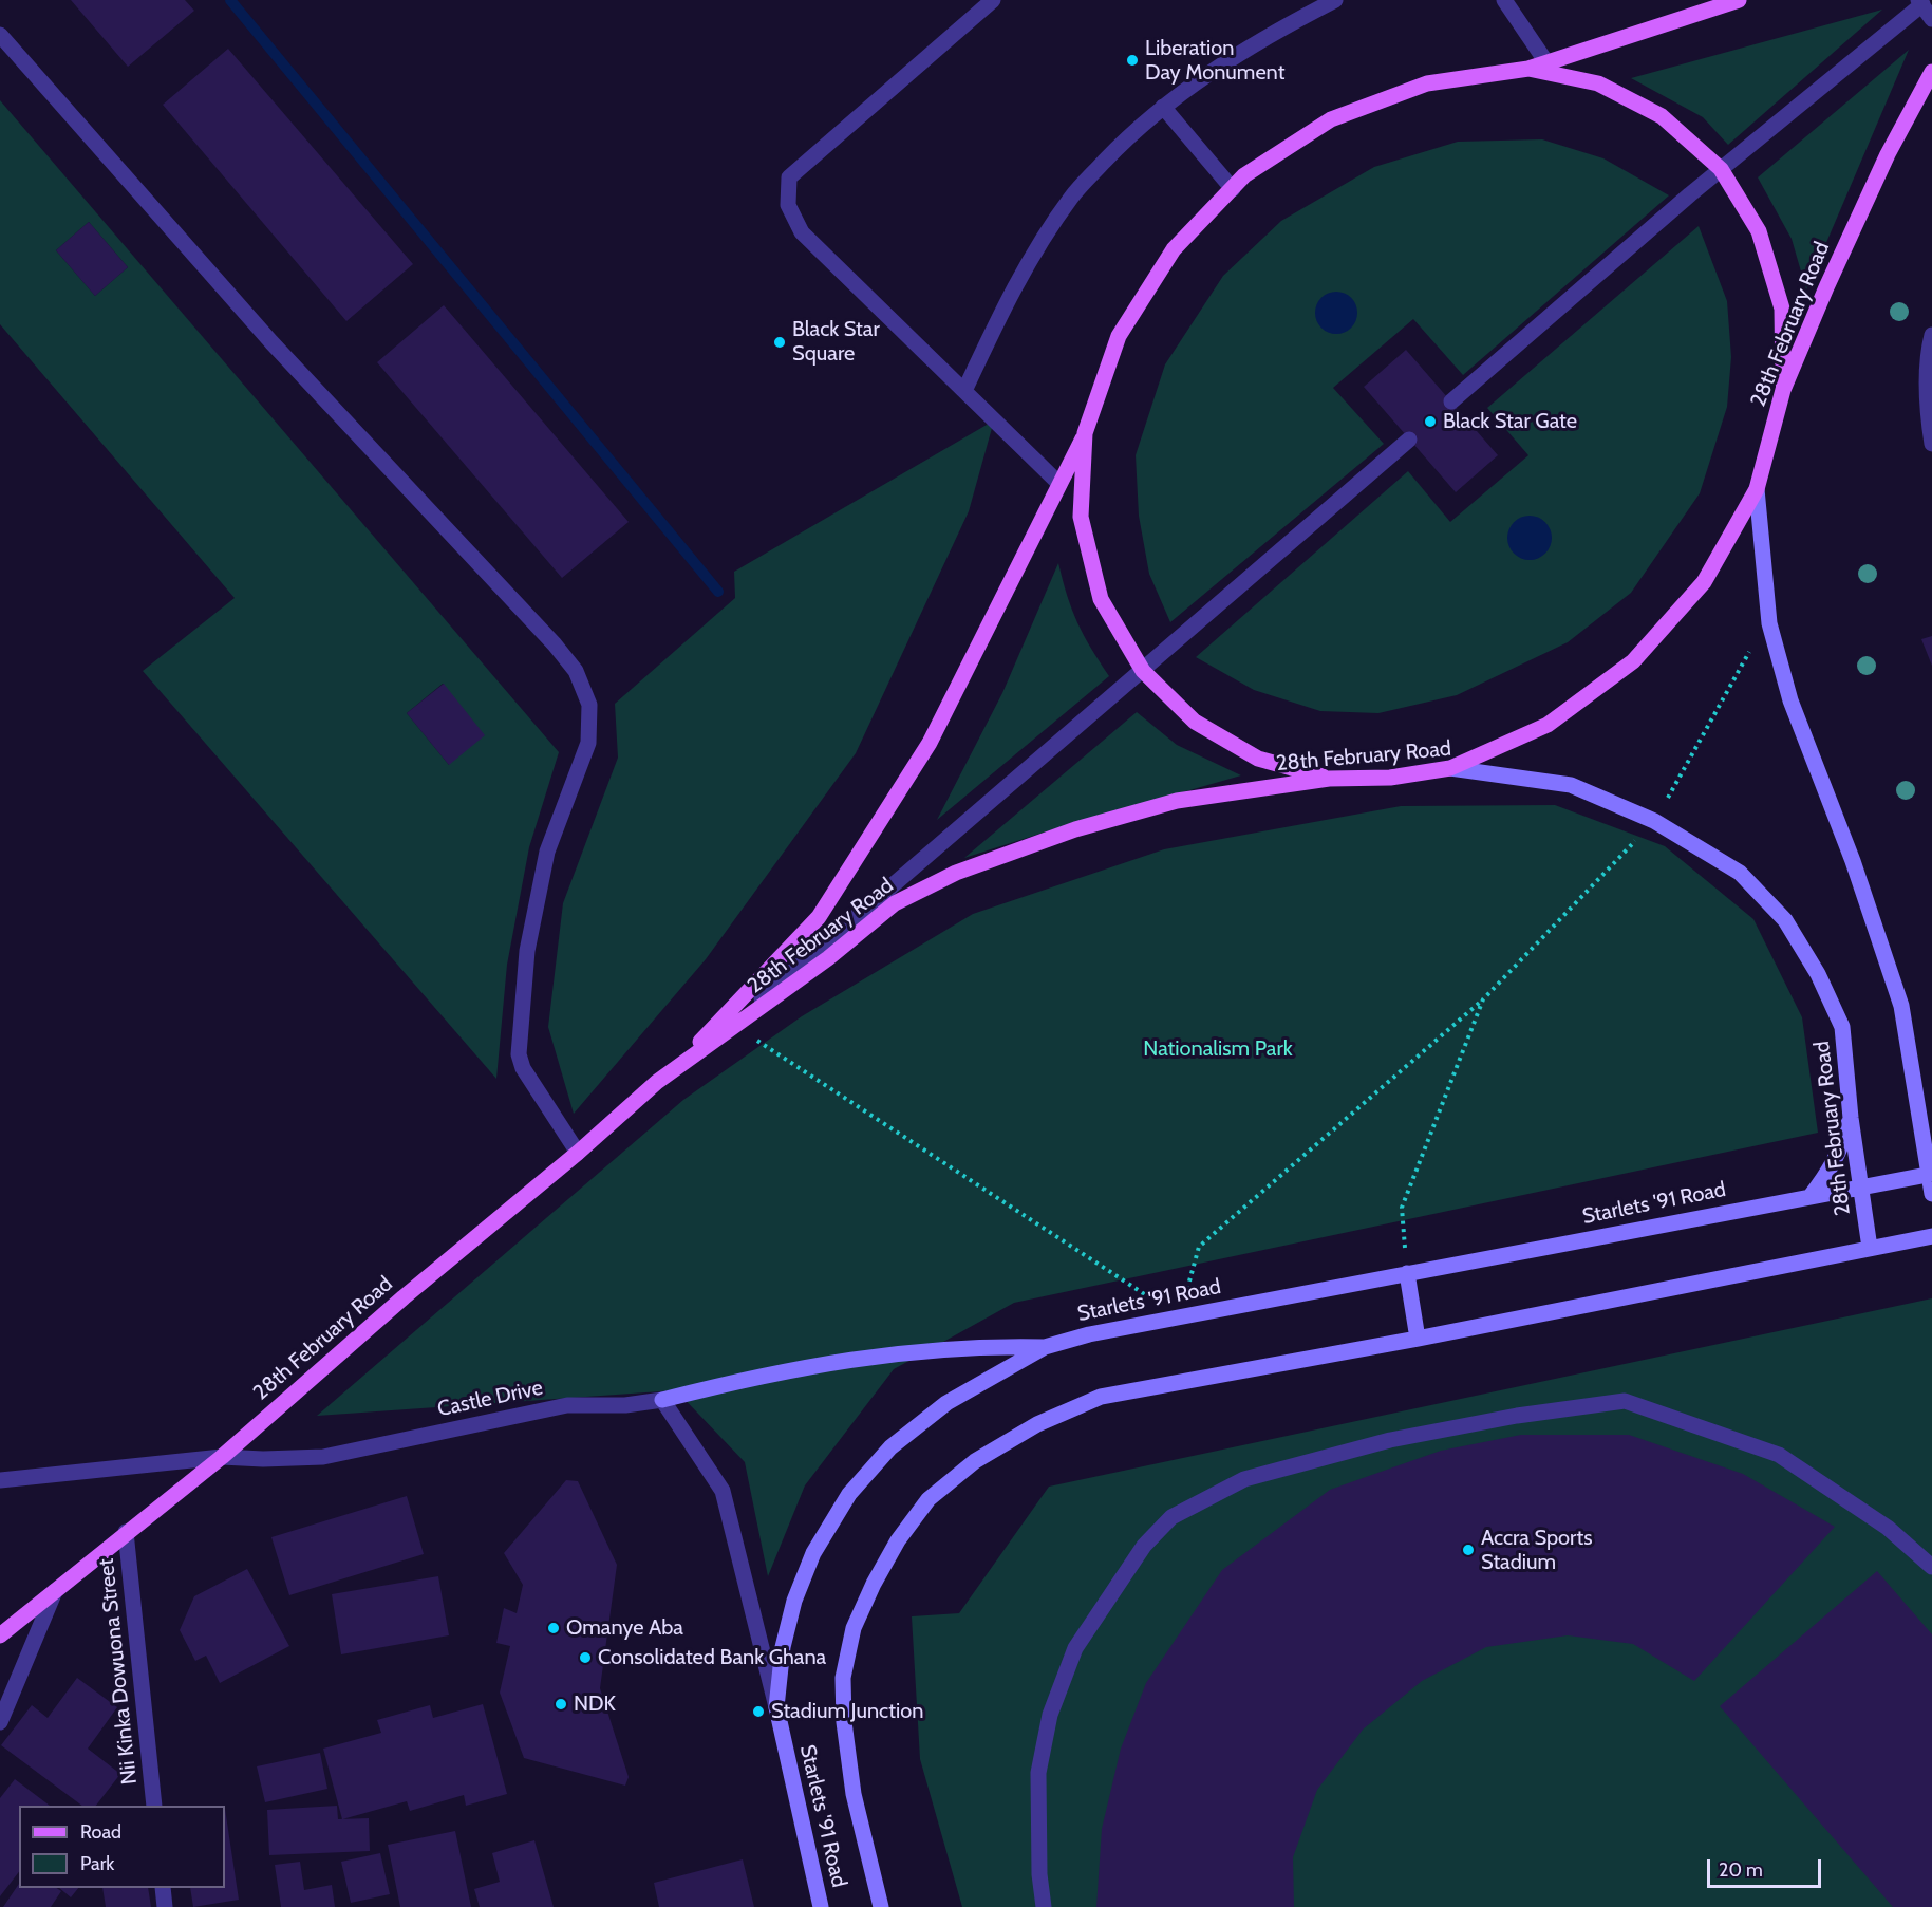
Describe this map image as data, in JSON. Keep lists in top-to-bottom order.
{
  "streets": {
    "main road": ["28th February Road", "Starlets '91 Road"],
    "street": ["Castle Drive", "Nii Kinka Dowuona Street"]
  },
  "crossings": [
    ["28th February Road", "Starlets '91 Road"],
    ["28th February Road", "Castle Drive"],
    ["28th February Road", "Nii Kinka Dowuona Street"]
  ],
  "parks": ["Nationalism Park"],
  "places": [
    "Liberation Day Monument",
    "Black Star Square",
    "Black Star Gate",
    "Accra Sports Stadium",
    "Omanye Aba",
    "Consolidated Bank Ghana",
    "NDK",
    "Stadium Junction"
  ],
  "legend": ["Road", "Park"],
  "scale_bar": "20 m"
}
